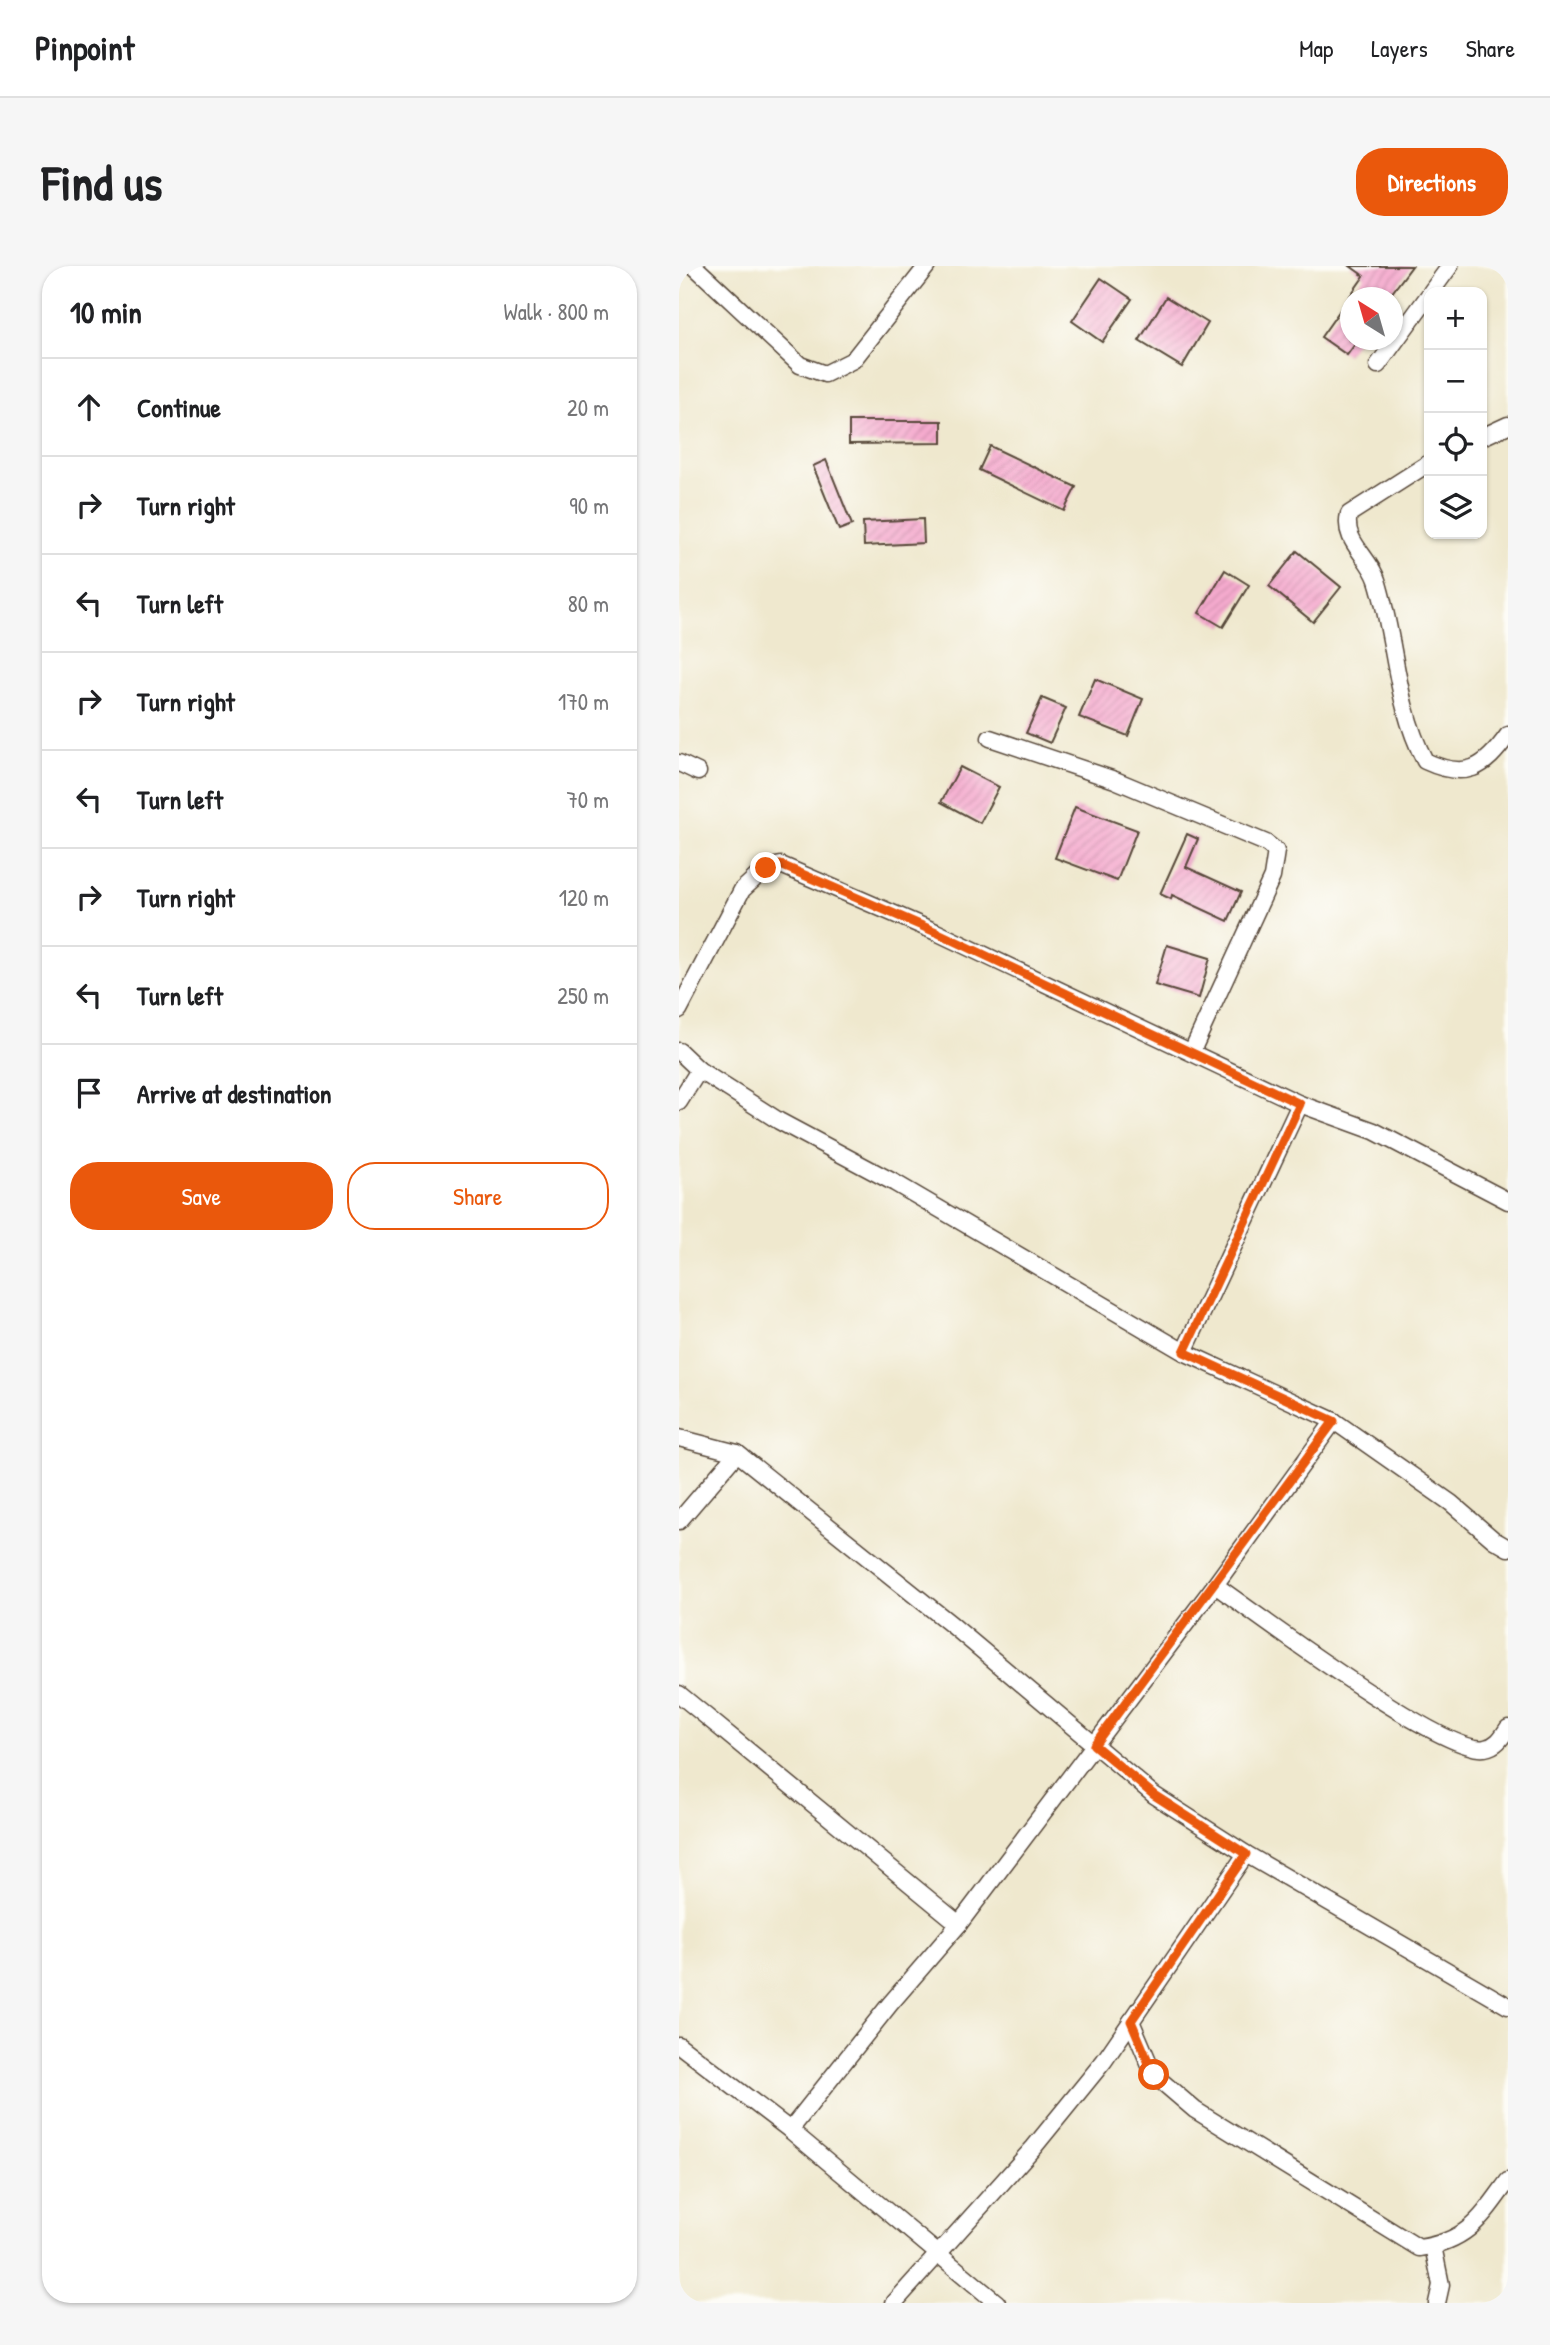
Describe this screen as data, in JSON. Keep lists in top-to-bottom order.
{
  "north": "top left",
  "page": {
    "header": "Pinpoint",
    "nav": ["Map", "Layers", "Share"],
    "buttons": [
      "Directions",
      ["Save", "Share"]
    ],
    "title": "Find us",
    "heading": ["10 min", "Walk · 800 m"],
    "map_buttons": ["+", "−"],
    "list": [
      ["Continue", "20 m"],
      ["Turn right", "90 m"],
      ["Turn left", "80 m"],
      ["Turn right", "170 m"],
      ["Turn left", "70 m"],
      ["Turn right", "120 m"],
      ["Turn left", "250 m"],
      "Arrive at destination"
    ]
  }
}
